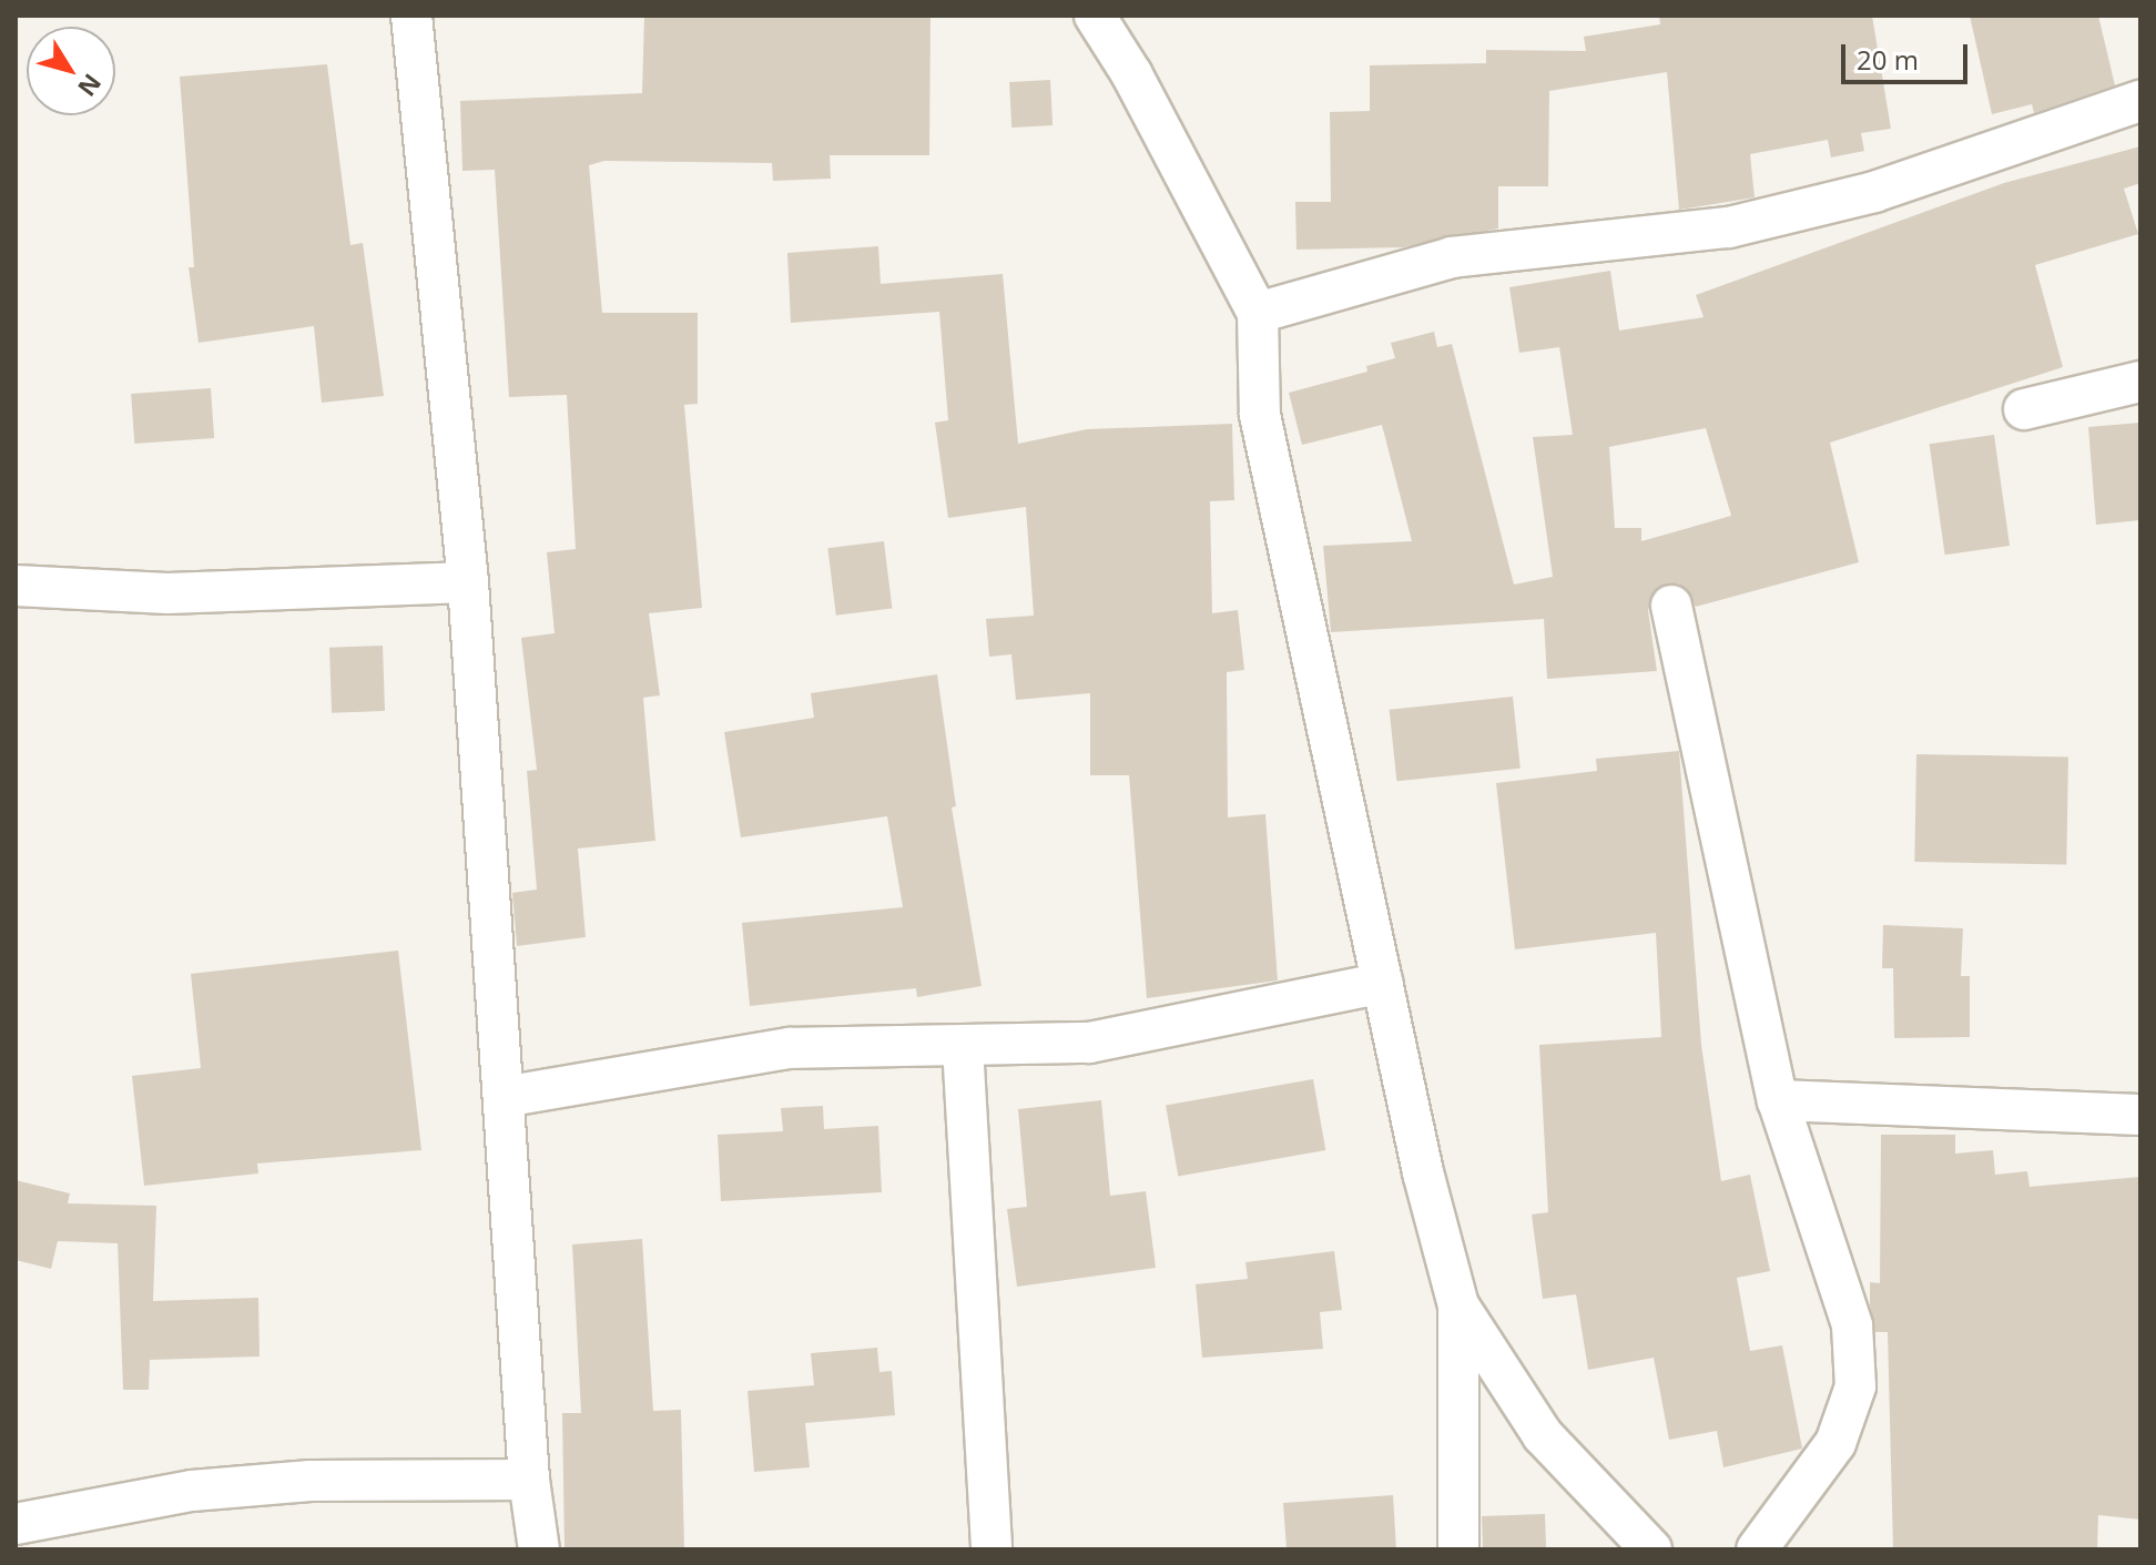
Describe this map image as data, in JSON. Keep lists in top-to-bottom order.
{
  "scale_bar": "20 m",
  "north": "bottom right"
}
